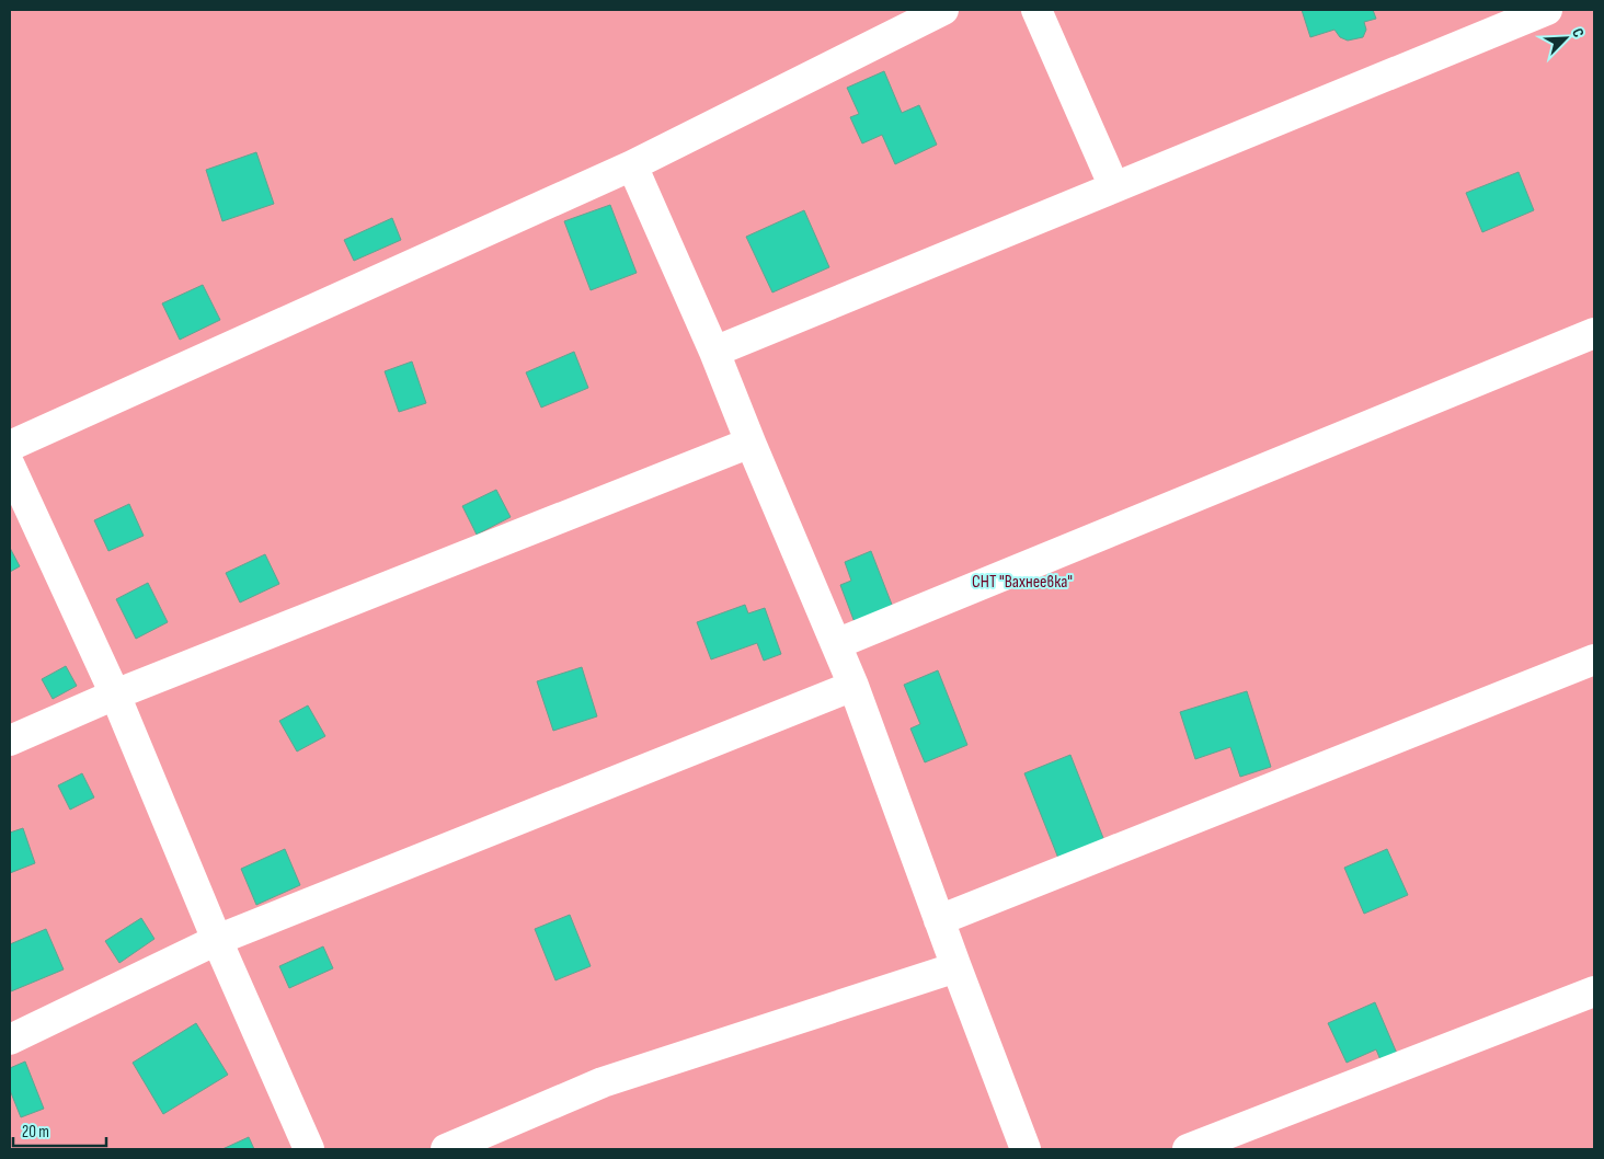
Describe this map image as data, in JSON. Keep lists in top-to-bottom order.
{
  "parks": ["СНТ \"Вахнеевка\""],
  "scale_bar": "20 m",
  "north": "top right"
}
